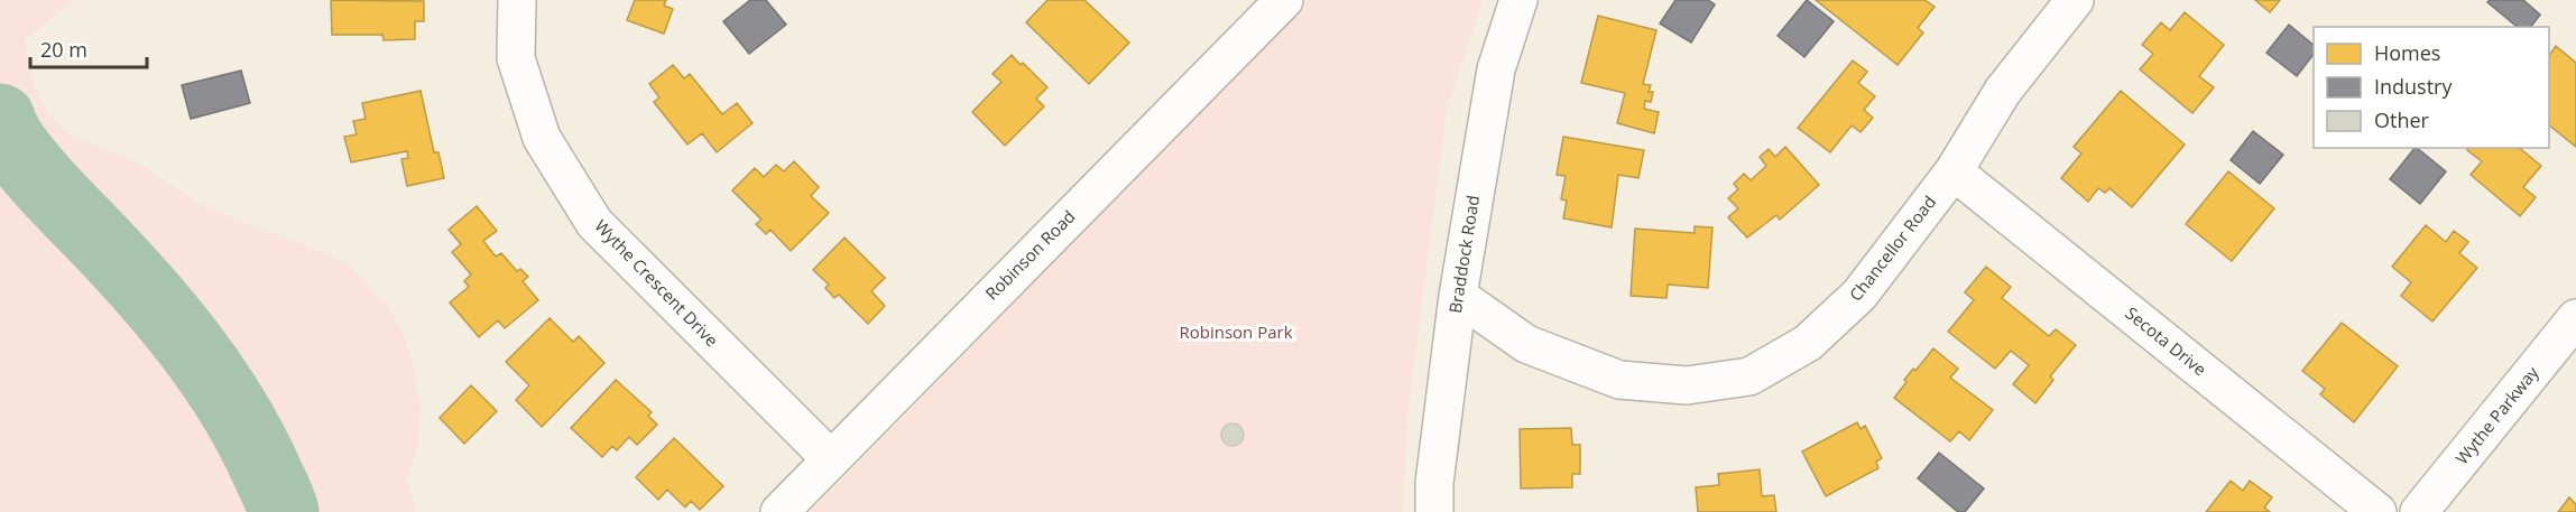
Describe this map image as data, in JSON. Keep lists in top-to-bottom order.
{
  "streets": {
    "street": [
      "Chancellor Road",
      "Braddock Road",
      "Robinson Road",
      "Wythe Crescent Drive",
      "Secota Drive",
      "Wythe Parkway"
    ]
  },
  "crossings": [
    ["Chancellor Road", "Braddock Road"],
    ["Chancellor Road", "Secota Drive"],
    ["Robinson Road", "Wythe Crescent Drive"]
  ],
  "parks": ["Robinson Park"],
  "legend": ["Homes", "Industry", "Other"],
  "scale_bar": "20 m"
}
